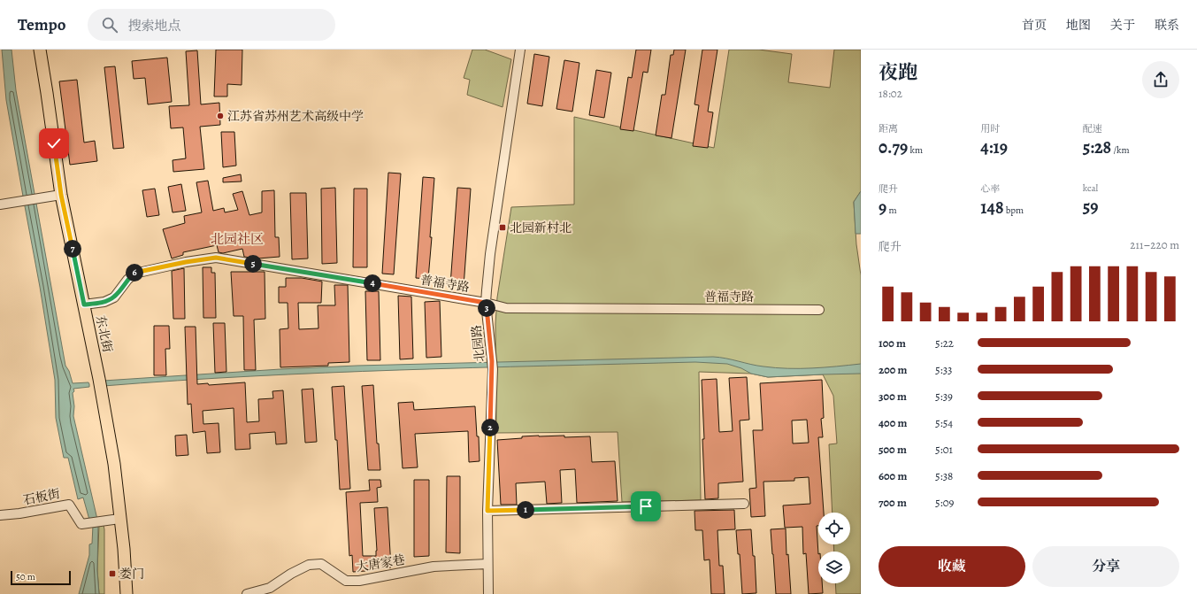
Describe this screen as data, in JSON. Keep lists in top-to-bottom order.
{
  "streets": {
    "main road": ["东北街"],
    "street": [
      "普福寺路",
      "北园路",
      "石板街",
      "大唐家巷"
    ]
  },
  "crossings": [
    ["普福寺路", "东北街"],
    ["普福寺路", "北园路"],
    ["东北街", "石板街"],
    ["北园路", "大唐家巷"]
  ],
  "districts": ["北园社区"],
  "places": {
    "other": ["江苏省苏州艺术高级中学"],
    "transit": ["北园新村北", "娄门"]
  },
  "scale_bar": "50 m",
  "page": {
    "header": "Tempo",
    "search": "搜索地点",
    "nav": [
      "首页",
      "地图",
      "关于",
      "联系"
    ],
    "heading": ["夜跑", "18:02"],
    "stats": [
      ["距离", "0.79 km"],
      ["用时", "4:19"],
      ["配速", "5:28 /km"],
      ["爬升", "9 m"],
      ["心率", "148 bpm"],
      ["kcal", "59"]
    ],
    "chart": ["爬升", "211–220 m"],
    "pins": [
      "7",
      "5",
      "6",
      "4",
      "3",
      "2",
      "1"
    ],
    "list": [
      {
        "name": "100 m",
        "note": "5:22"
      },
      {
        "name": "200 m",
        "note": "5:33"
      },
      {
        "name": "300 m",
        "note": "5:39"
      },
      {
        "name": "400 m",
        "note": "5:54"
      },
      {
        "name": "500 m",
        "note": "5:01"
      },
      {
        "name": "600 m",
        "note": "5:38"
      },
      {
        "name": "700 m",
        "note": "5:09"
      }
    ],
    "buttons": ["收藏", "分享"],
    "scale": "50 m"
  }
}
